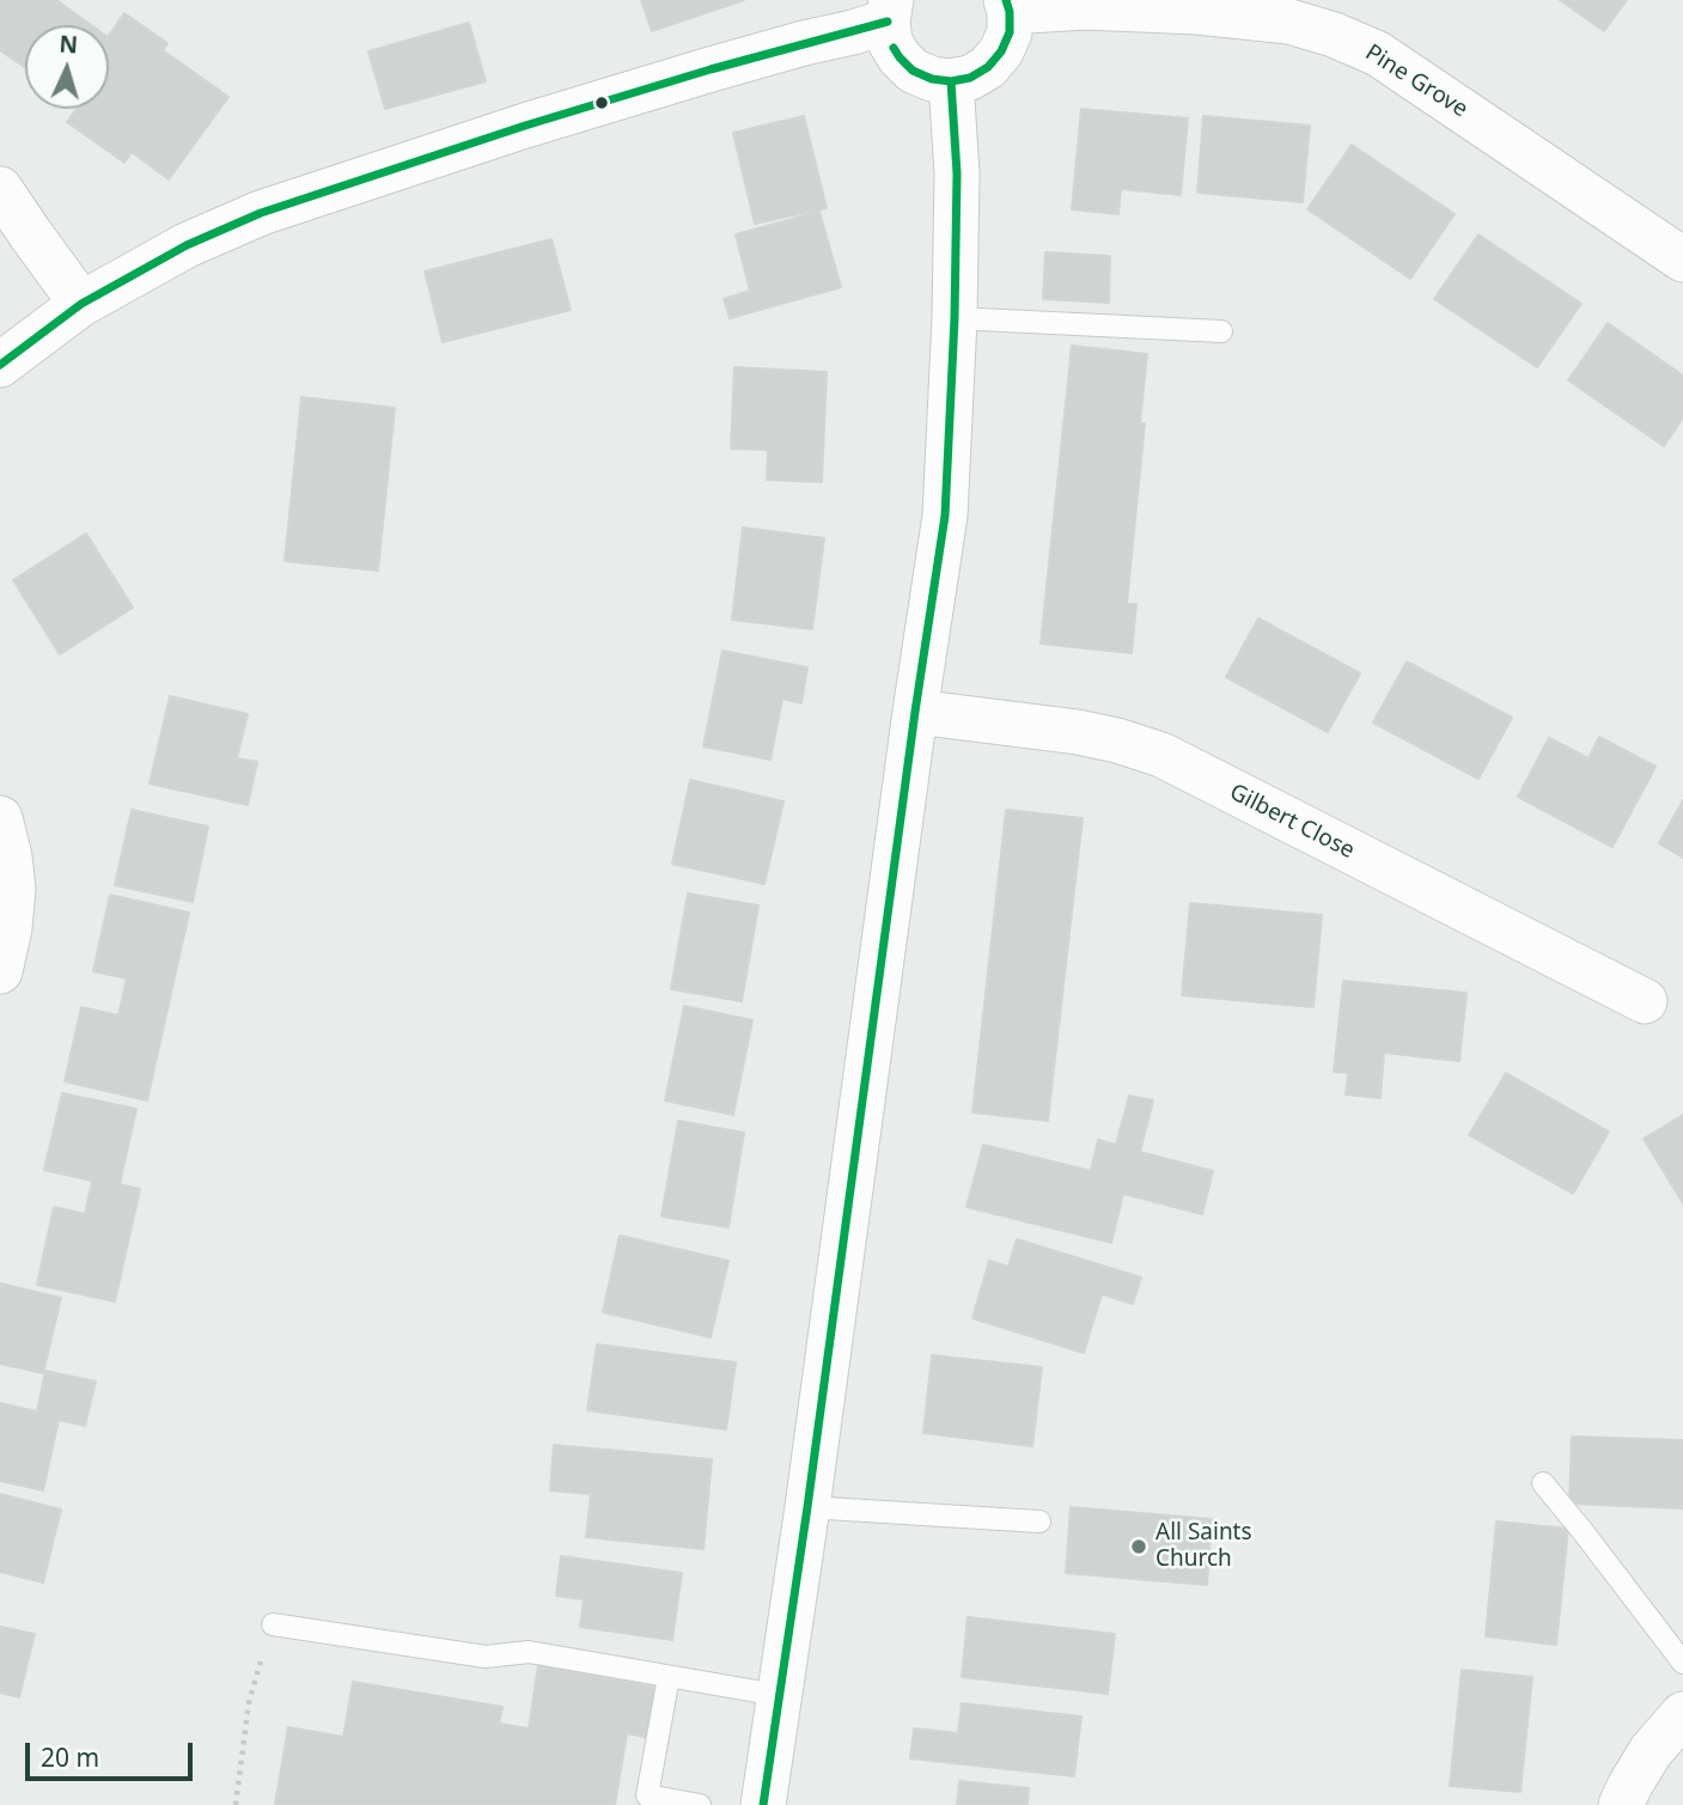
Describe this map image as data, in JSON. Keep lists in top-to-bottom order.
{
  "streets": {
    "street": ["Pine Grove", "Gilbert Close"]
  },
  "places": ["All Saints Church"],
  "scale_bar": "20 m",
  "north": "top"
}
